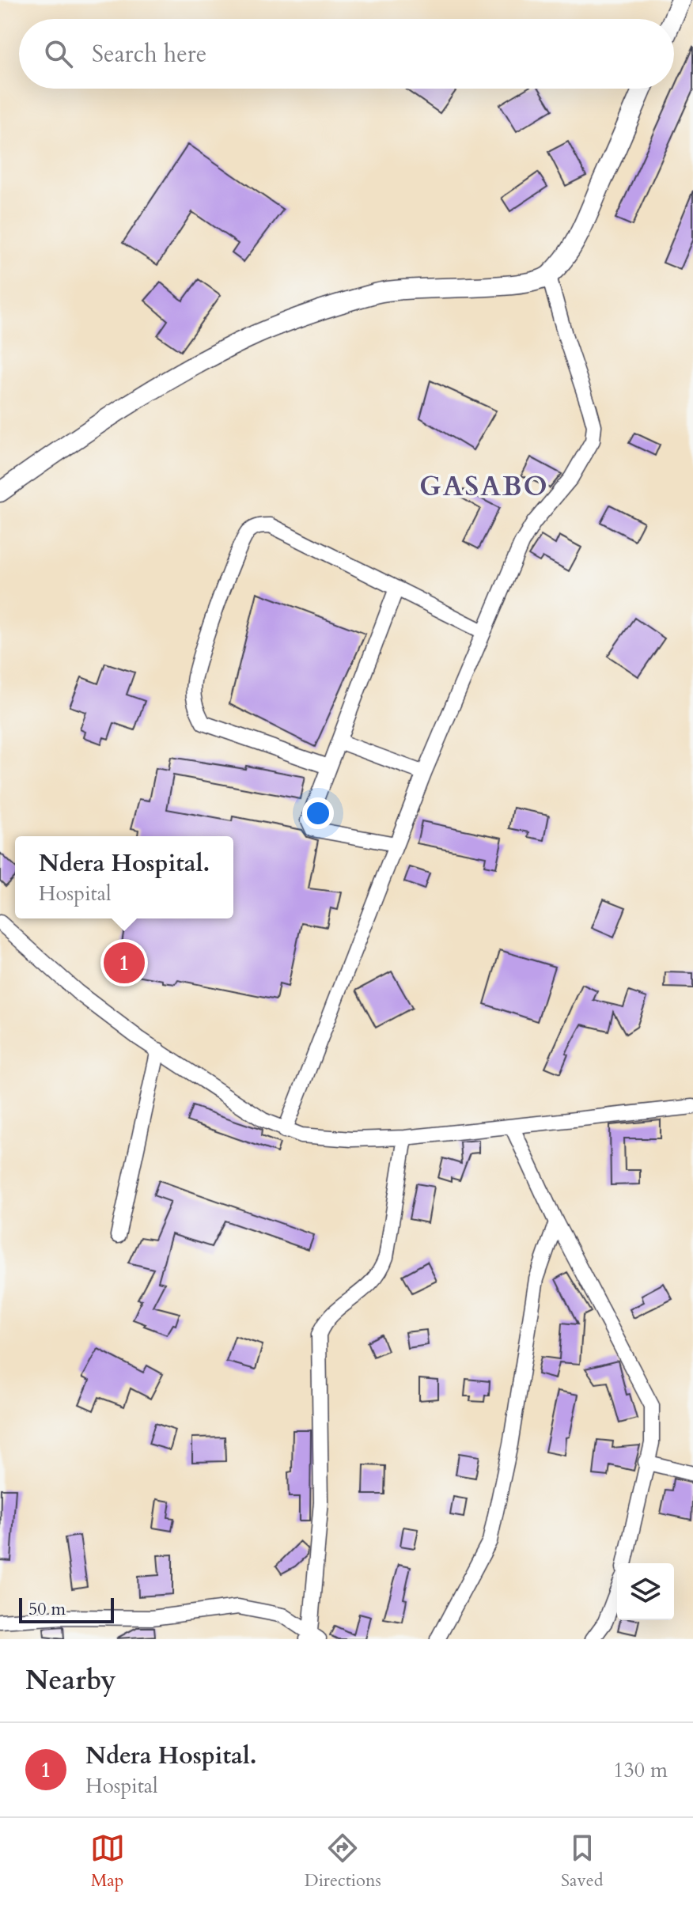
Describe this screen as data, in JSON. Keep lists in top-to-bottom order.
{
  "districts": ["GASABO"],
  "scale_bar": "50 m",
  "page": {
    "search": "Search here",
    "popup": ["Ndera Hospital.", "Hospital"],
    "pins": "1",
    "scale": "50 m",
    "heading": "Nearby",
    "list": [
      {
        "mark": "1",
        "name": "Ndera Hospital.",
        "note": "Hospital",
        "value": "130 m"
      }
    ],
    "nav": ["Map", "Directions", "Saved"]
  }
}
